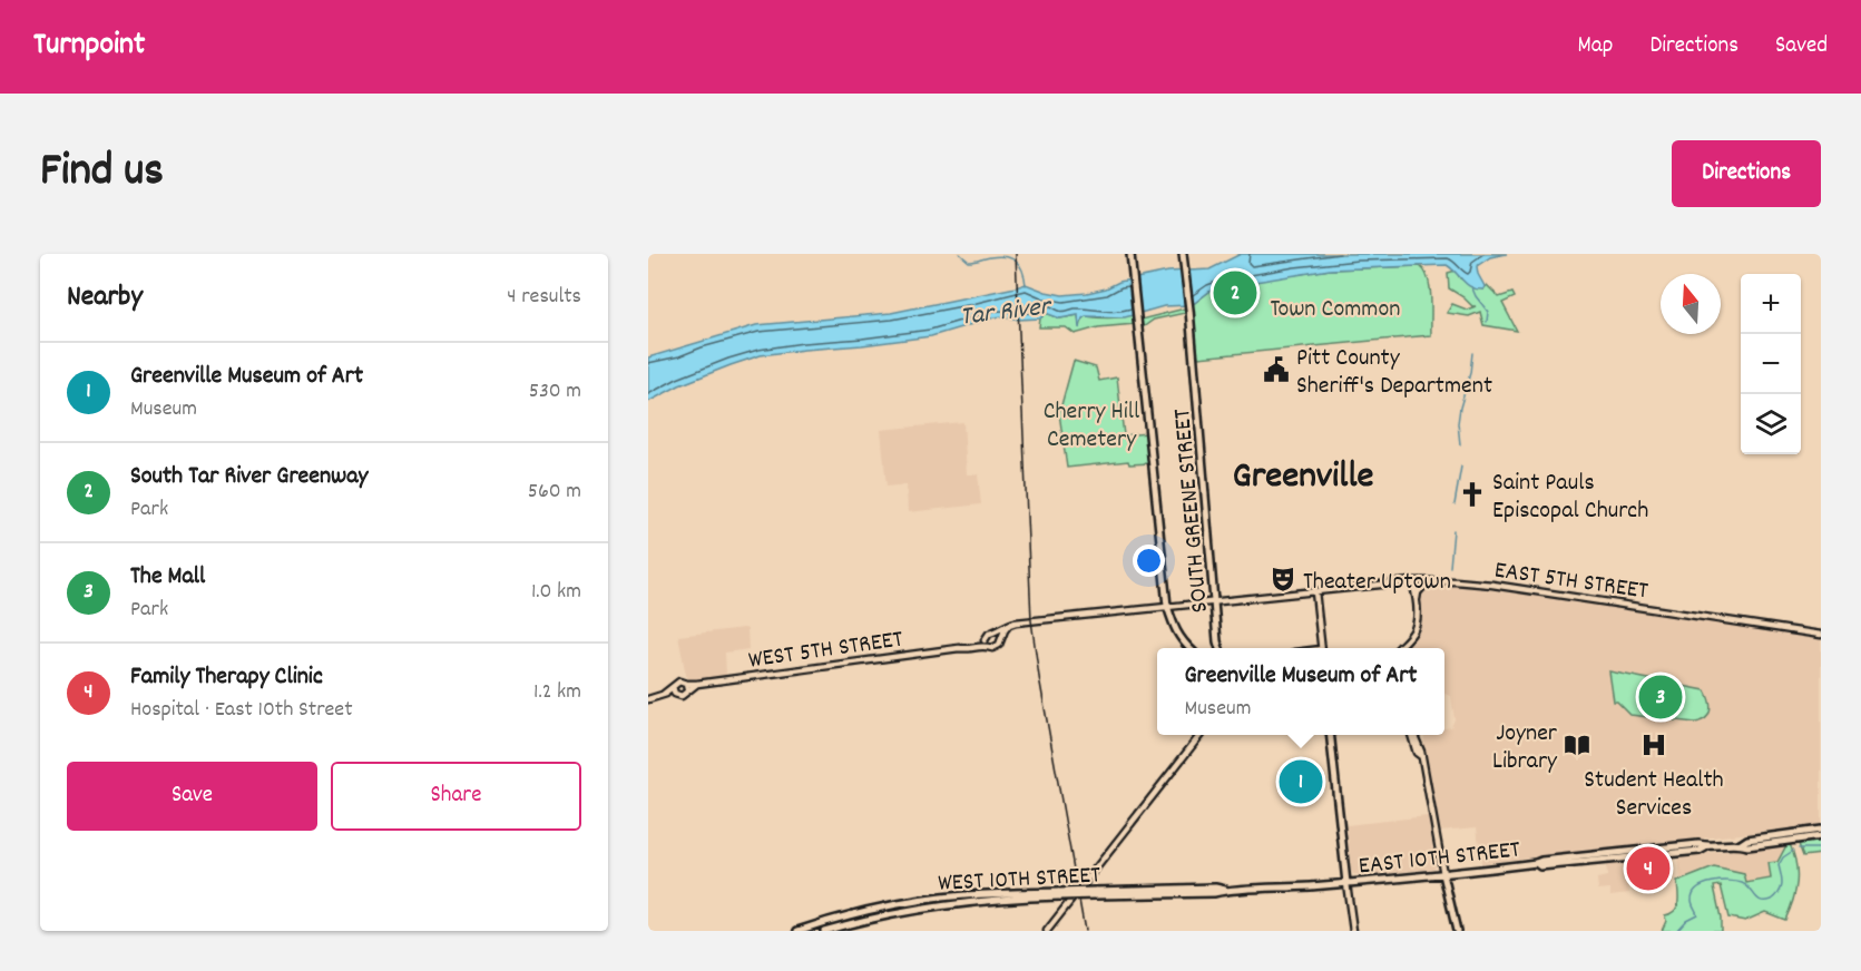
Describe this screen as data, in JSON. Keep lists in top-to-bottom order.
{
  "streets": {
    "main road": [
      "SOUTH GREENE STREET",
      "EAST 5TH STREET",
      "WEST 5TH STREET",
      "EAST 10TH STREET",
      "WEST 10TH STREET"
    ]
  },
  "crossings": [
    ["EAST 10TH STREET", "WEST 10TH STREET"]
  ],
  "districts": ["Greenville"],
  "water": ["Tar River"],
  "parks": ["Town Common", "Cherry Hill Cemetery"],
  "places": {
    "public building": ["Pitt County Sheriff's Department"],
    "church": ["Saint Pauls Episcopal Church"],
    "theatre": ["Theater Uptown"],
    "library": ["Joyner Library"],
    "hospital": ["Student Health Services"]
  },
  "north": "top",
  "page": {
    "header": "Turnpoint",
    "nav": ["Map", "Directions", "Saved"],
    "title": "Find us",
    "buttons": [
      "Directions",
      ["Save", "Share"]
    ],
    "heading": ["Nearby", "4 results"],
    "pins": [
      "2",
      "3",
      "1",
      "4"
    ],
    "map_buttons": ["+", "−"],
    "list": [
      {
        "mark": "1",
        "name": "Greenville Museum of Art",
        "note": "Museum",
        "value": "530 m"
      },
      {
        "mark": "2",
        "name": "South Tar River Greenway",
        "note": "Park",
        "value": "560 m"
      },
      {
        "mark": "3",
        "name": "The Mall",
        "note": "Park",
        "value": "1.0 km"
      },
      {
        "mark": "4",
        "name": "Family Therapy Clinic",
        "note": "Hospital · East 10th Street",
        "value": "1.2 km"
      }
    ],
    "popup": ["Greenville Museum of Art", "Museum"]
  }
}
